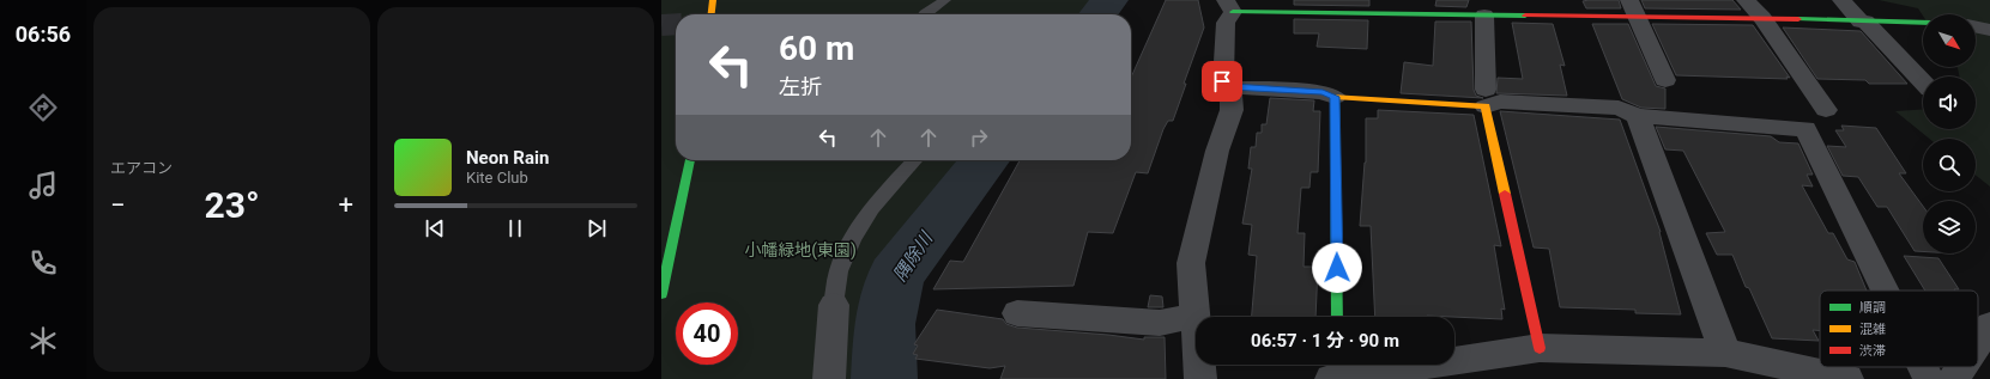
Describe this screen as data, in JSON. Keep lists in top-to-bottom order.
{
  "water": ["隅除川"],
  "parks": ["小幡緑地(東園)"],
  "legend": ["順調", "混雑", "渋滞"],
  "north": "bottom right",
  "page": {
    "tabs": "06:56",
    "tile": "エアコン",
    "turn": ["60 m", "左折"],
    "song": ["Neon Rain", "Kite Club"],
    "heat": ["−", "23°", "+"],
    "limit": "40",
    "trip": "06:57 · 1 分 · 90 m"
  }
}
